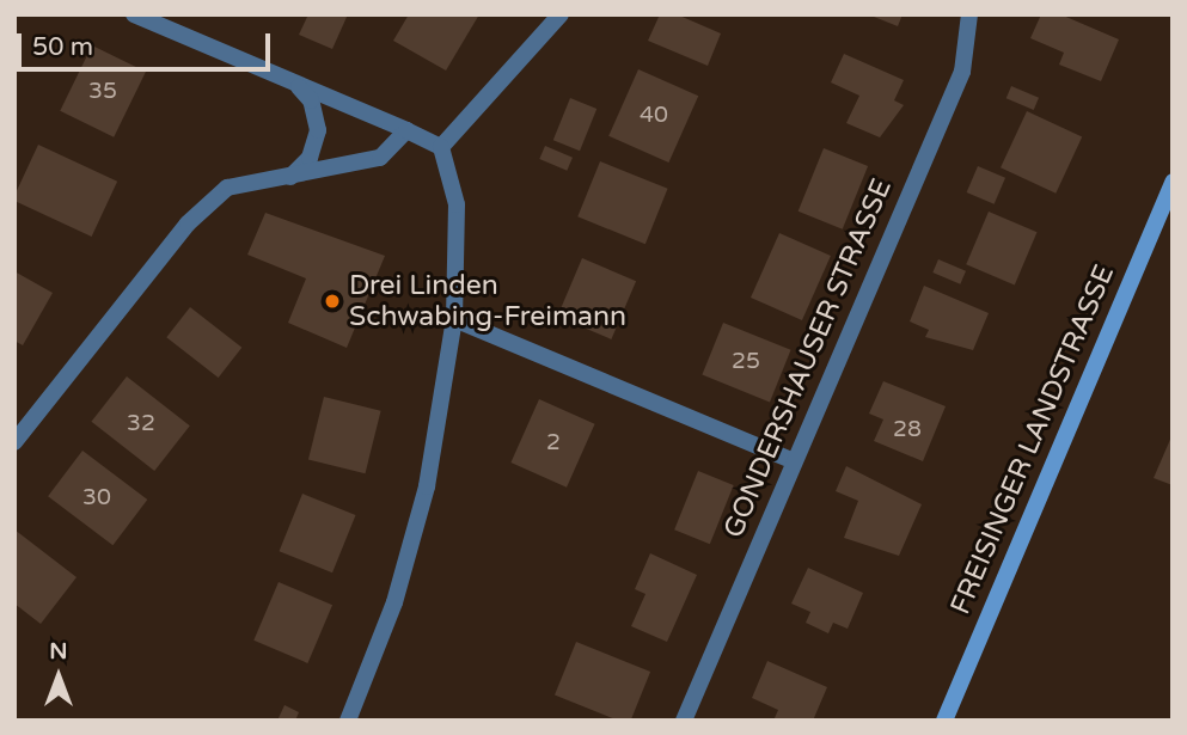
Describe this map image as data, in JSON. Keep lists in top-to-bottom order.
{
  "streets": {
    "main road": ["FREISINGER LANDSTRASSE"],
    "street": ["GONDERSHAUSER STRASSE"]
  },
  "places": ["Drei Linden Schwabing-Freimann"],
  "house_numbers": [
    "35",
    "40",
    "25",
    "32",
    "28",
    "2",
    "30"
  ],
  "scale_bar": "50 m",
  "north": "top"
}
